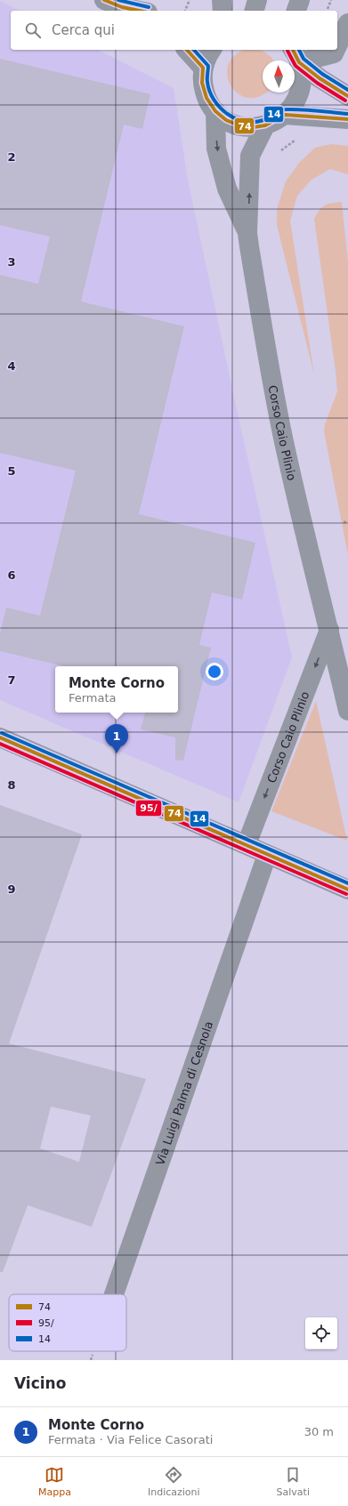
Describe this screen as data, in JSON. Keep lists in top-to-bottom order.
{
  "streets": {
    "street": ["Corso Caio Plinio", "Via Luigi Palma di Cesnola"]
  },
  "lines": ["transit line 74", "transit line 14", "transit line 95/"],
  "legend": ["74", "95/", "14"],
  "north": "top",
  "page": {
    "search": "Cerca qui",
    "popup": ["Monte Corno", "Fermata"],
    "pins": "1",
    "heading": "Vicino",
    "list": [
      {
        "mark": "1",
        "name": "Monte Corno",
        "note": "Fermata · Via Felice Casorati",
        "value": "30 m"
      }
    ],
    "nav": ["Mappa", "Indicazioni", "Salvati"]
  },
  "grid": {
    "rows": [
      "2",
      "3",
      "4",
      "5",
      "6",
      "7",
      "8",
      "9"
    ]
  }
}
